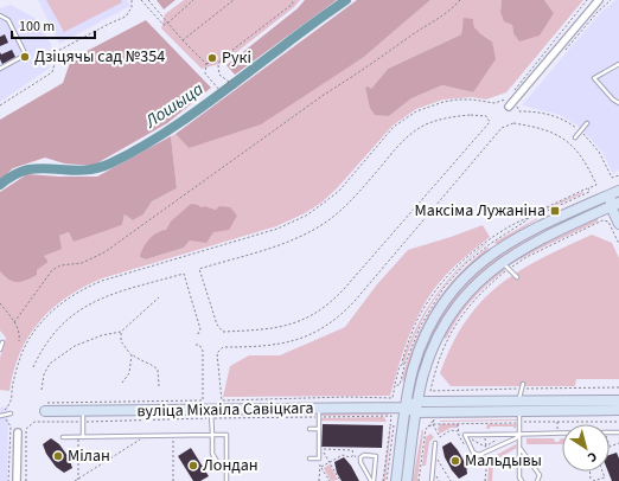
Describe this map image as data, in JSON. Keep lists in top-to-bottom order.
{
  "streets": {
    "main road": ["вуліца Міхаіла Савіцкага"]
  },
  "water": ["Лошыца"],
  "places": {
    "other": [
      "Дзіцячы сад №354",
      "Рукі",
      "Мілан",
      "Мальдывы",
      "Лондан"
    ],
    "transit": ["Максіма Лужаніна"]
  },
  "scale_bar": "100 m",
  "north": "bottom right"
}
